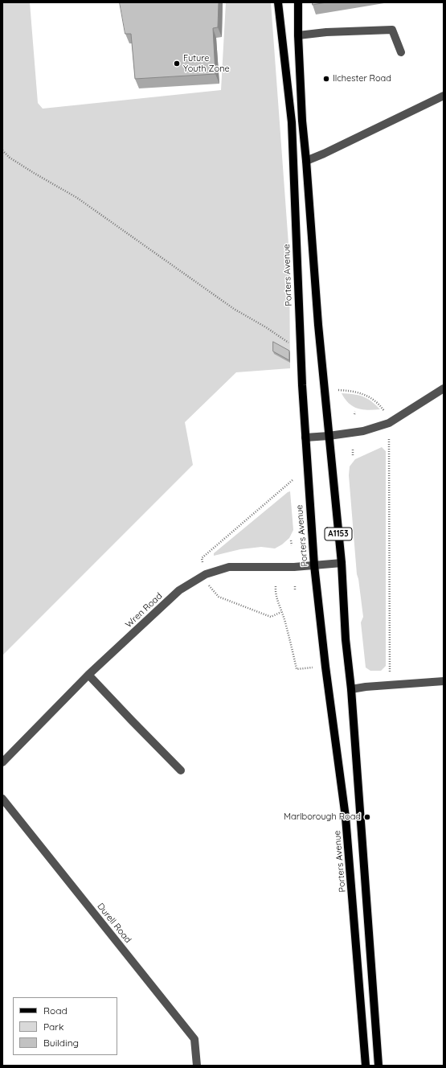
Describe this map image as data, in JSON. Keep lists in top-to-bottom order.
{
  "streets": {
    "main road": ["Porters Avenue", "A1153"],
    "street": ["Wren Road", "Durell Road"]
  },
  "crossings": [
    ["Porters Avenue", "Wren Road"],
    ["A1153", "Wren Road"]
  ],
  "places": ["Future Youth Zone", "Ilchester Road", "Marlborough Road"],
  "legend": ["Road", "Park", "Building"]
}
